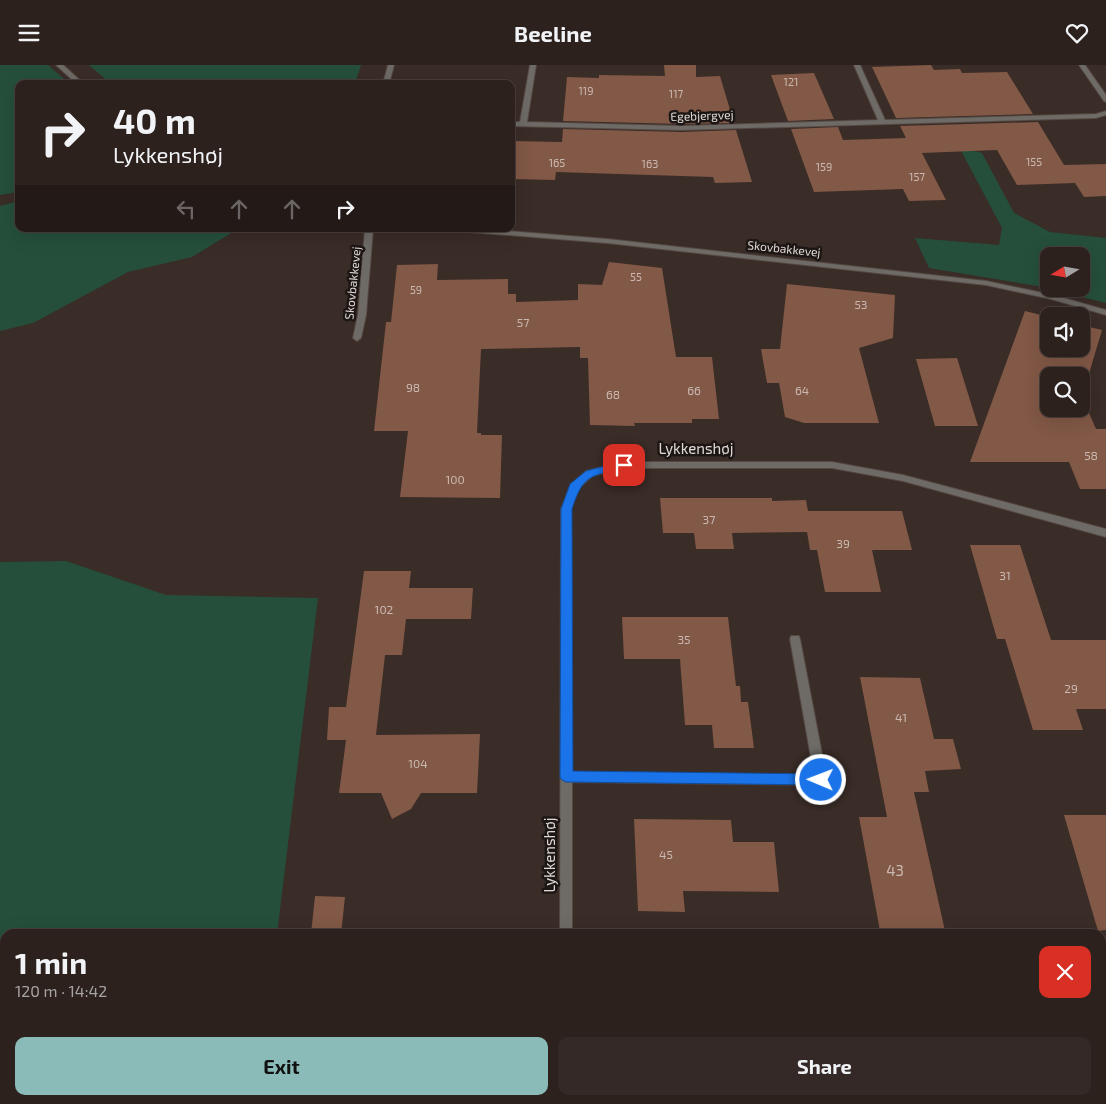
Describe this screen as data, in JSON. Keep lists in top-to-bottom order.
{
  "streets": {
    "street": ["Egebjergvej", "Skovbakkevej", "Lykkenshøj"]
  },
  "house_numbers": [
    "121",
    "119",
    "117",
    "155",
    "165",
    "163",
    "159",
    "157",
    "55",
    "59",
    "53",
    "57",
    "98",
    "66",
    "64",
    "68",
    "58",
    "100",
    "37",
    "39",
    "31",
    "102",
    "35",
    "29",
    "41",
    "104",
    "45",
    "43"
  ],
  "north": "left",
  "page": {
    "header": "Beeline",
    "turn": ["40 m", "Lykkenshøj"],
    "heading": ["1 min", "120 m · 14:42"],
    "buttons": ["Exit", "Share"]
  }
}
